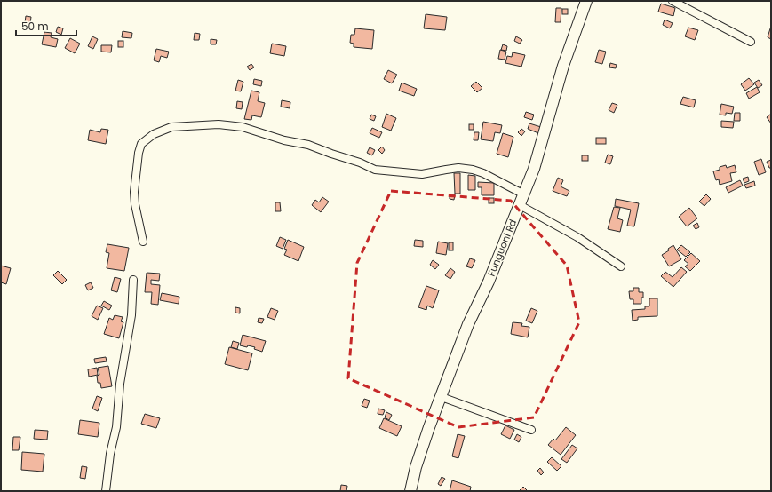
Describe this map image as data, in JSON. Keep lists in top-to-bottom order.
{
  "streets": {
    "street": ["Funguoni Rd"]
  },
  "scale_bar": "50 m"
}
